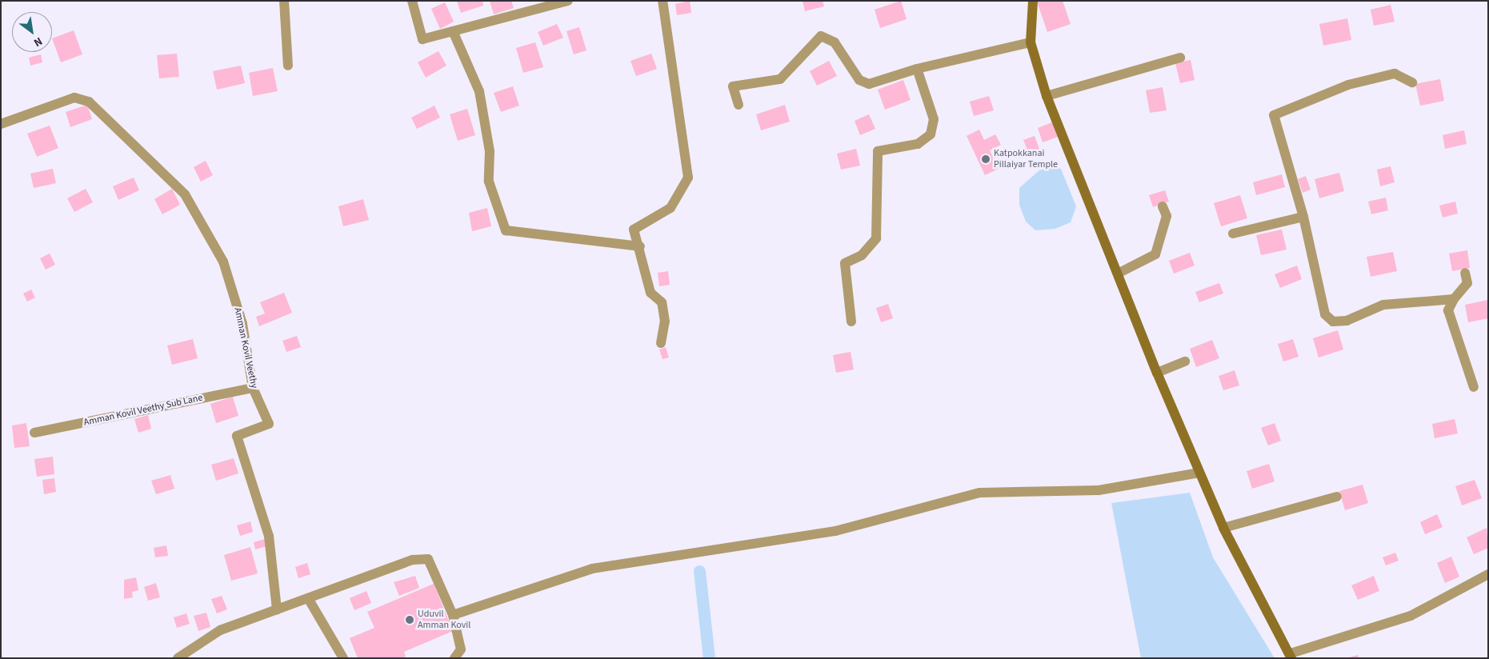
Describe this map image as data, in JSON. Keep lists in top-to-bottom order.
{
  "streets": {
    "street": ["Amman Kovil Veethy", "Amman Kovil Veethy Sub Lane"]
  },
  "crossings": [
    ["Amman Kovil Veethy", "Amman Kovil Veethy Sub Lane"]
  ],
  "places": ["Katpokkanai Pillaiyar Temple", "Uduvil Amman Kovil"],
  "north": "bottom right"
}
